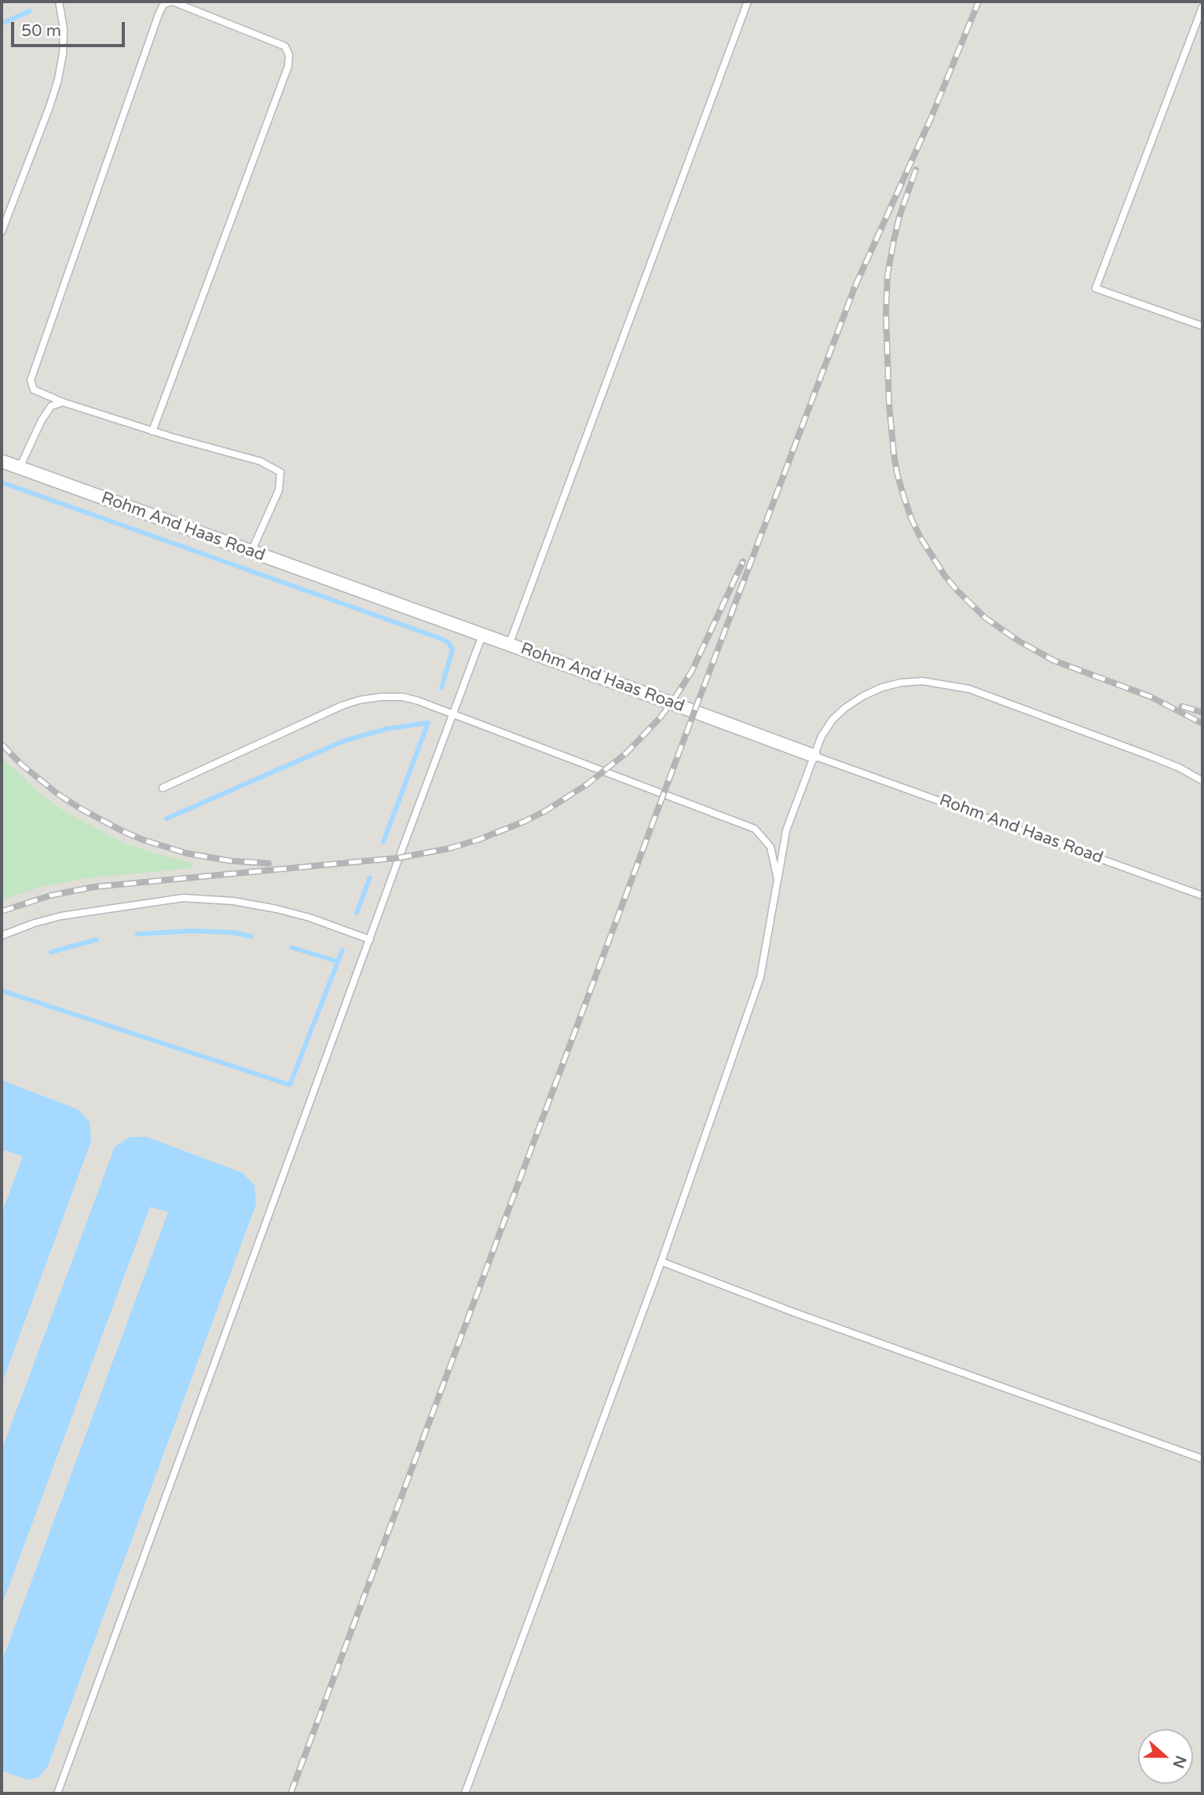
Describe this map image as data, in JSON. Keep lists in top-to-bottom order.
{
  "streets": {
    "street": ["Rohm And Haas Road"]
  },
  "scale_bar": "50 m",
  "north": "right"
}
